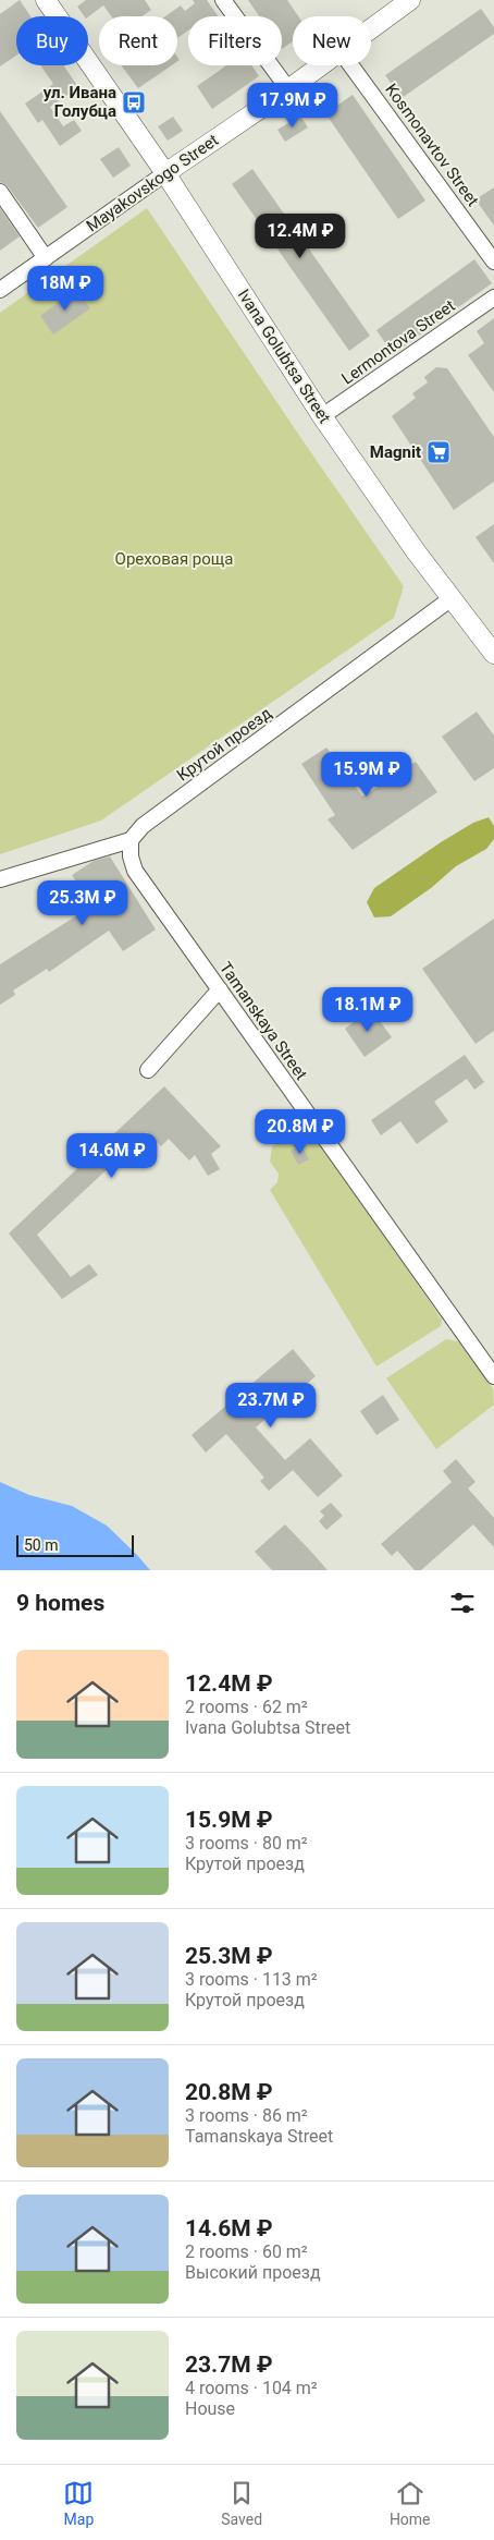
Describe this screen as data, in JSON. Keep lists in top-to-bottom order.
{
  "streets": {
    "street": [
      "Kosmonavtov Street",
      "Mayakovskogo Street",
      "Lermontova Street",
      "Ivana Golubtsa Street",
      "Крутой проезд",
      "Tamanskaya Street"
    ]
  },
  "crossings": [
    ["Mayakovskogo Street", "Ivana Golubtsa Street"],
    ["Lermontova Street", "Ivana Golubtsa Street"],
    ["Ivana Golubtsa Street", "Крутой проезд"],
    ["Крутой проезд", "Tamanskaya Street"]
  ],
  "parks": ["Ореховая роща"],
  "places": {
    "bus stop": ["ул. Ивана Голубца"],
    "supermarket": ["Magnit"]
  },
  "scale_bar": "50 m",
  "page": {
    "chip": [
      "Buy",
      "Rent",
      "Filters",
      "New"
    ],
    "price": [
      "17.9M ₽",
      "12.4M ₽",
      "18M ₽",
      "15.9M ₽",
      "25.3M ₽",
      "18.1M ₽",
      "20.8M ₽",
      "14.6M ₽",
      "23.7M ₽"
    ],
    "scale": "50 m",
    "heading": "9 homes",
    "list": [
      {
        "name": "12.4M ₽",
        "note": "2 rooms · 62 m² · Ivana Golubtsa Street"
      },
      {
        "name": "15.9M ₽",
        "note": "3 rooms · 80 m² · Крутой проезд"
      },
      {
        "name": "25.3M ₽",
        "note": "3 rooms · 113 m² · Крутой проезд"
      },
      {
        "name": "20.8M ₽",
        "note": "3 rooms · 86 m² · Tamanskaya Street"
      },
      {
        "name": "14.6M ₽",
        "note": "2 rooms · 60 m² · Высокий проезд"
      },
      {
        "name": "23.7M ₽",
        "note": "4 rooms · 104 m² · House"
      }
    ],
    "tabs": ["Map", "Saved", "Home"]
  }
}
